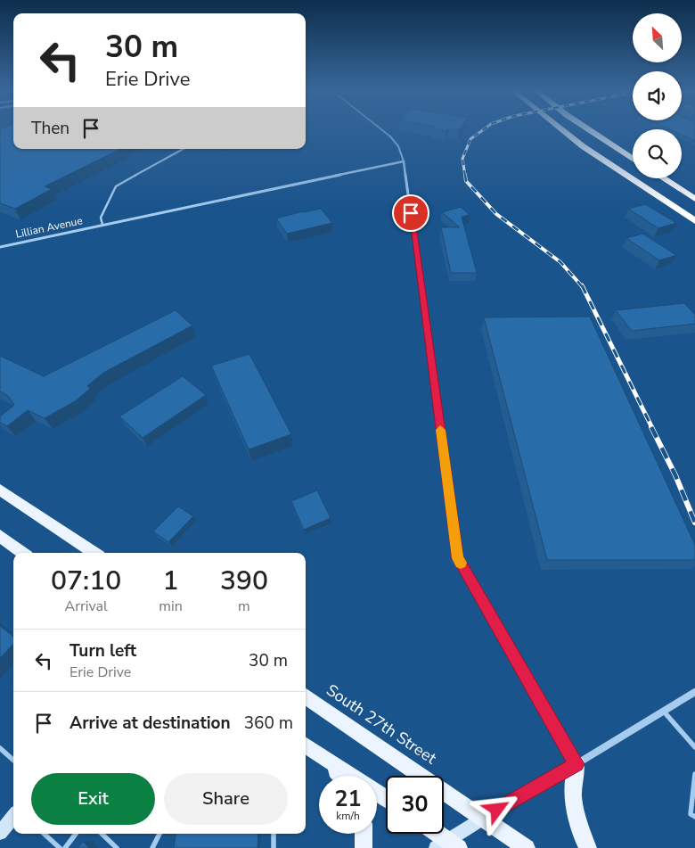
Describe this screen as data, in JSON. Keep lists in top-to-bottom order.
{
  "streets": {
    "main road": ["South 27th Street"],
    "street": ["Lillian Avenue"]
  },
  "north": "top left",
  "page": {
    "turn": ["30 m", "Erie Drive"],
    "then": "Then",
    "eta": [
      "07:10",
      "Arrival",
      "1",
      "min",
      "390",
      "m"
    ],
    "list": [
      {
        "name": "Turn left",
        "note": "Erie Drive",
        "value": "30 m"
      },
      {
        "name": "Arrive at destination",
        "value": "360 m"
      }
    ],
    "buttons": ["Exit", "Share"],
    "speed": "21 km/h",
    "limit": "30"
  }
}
